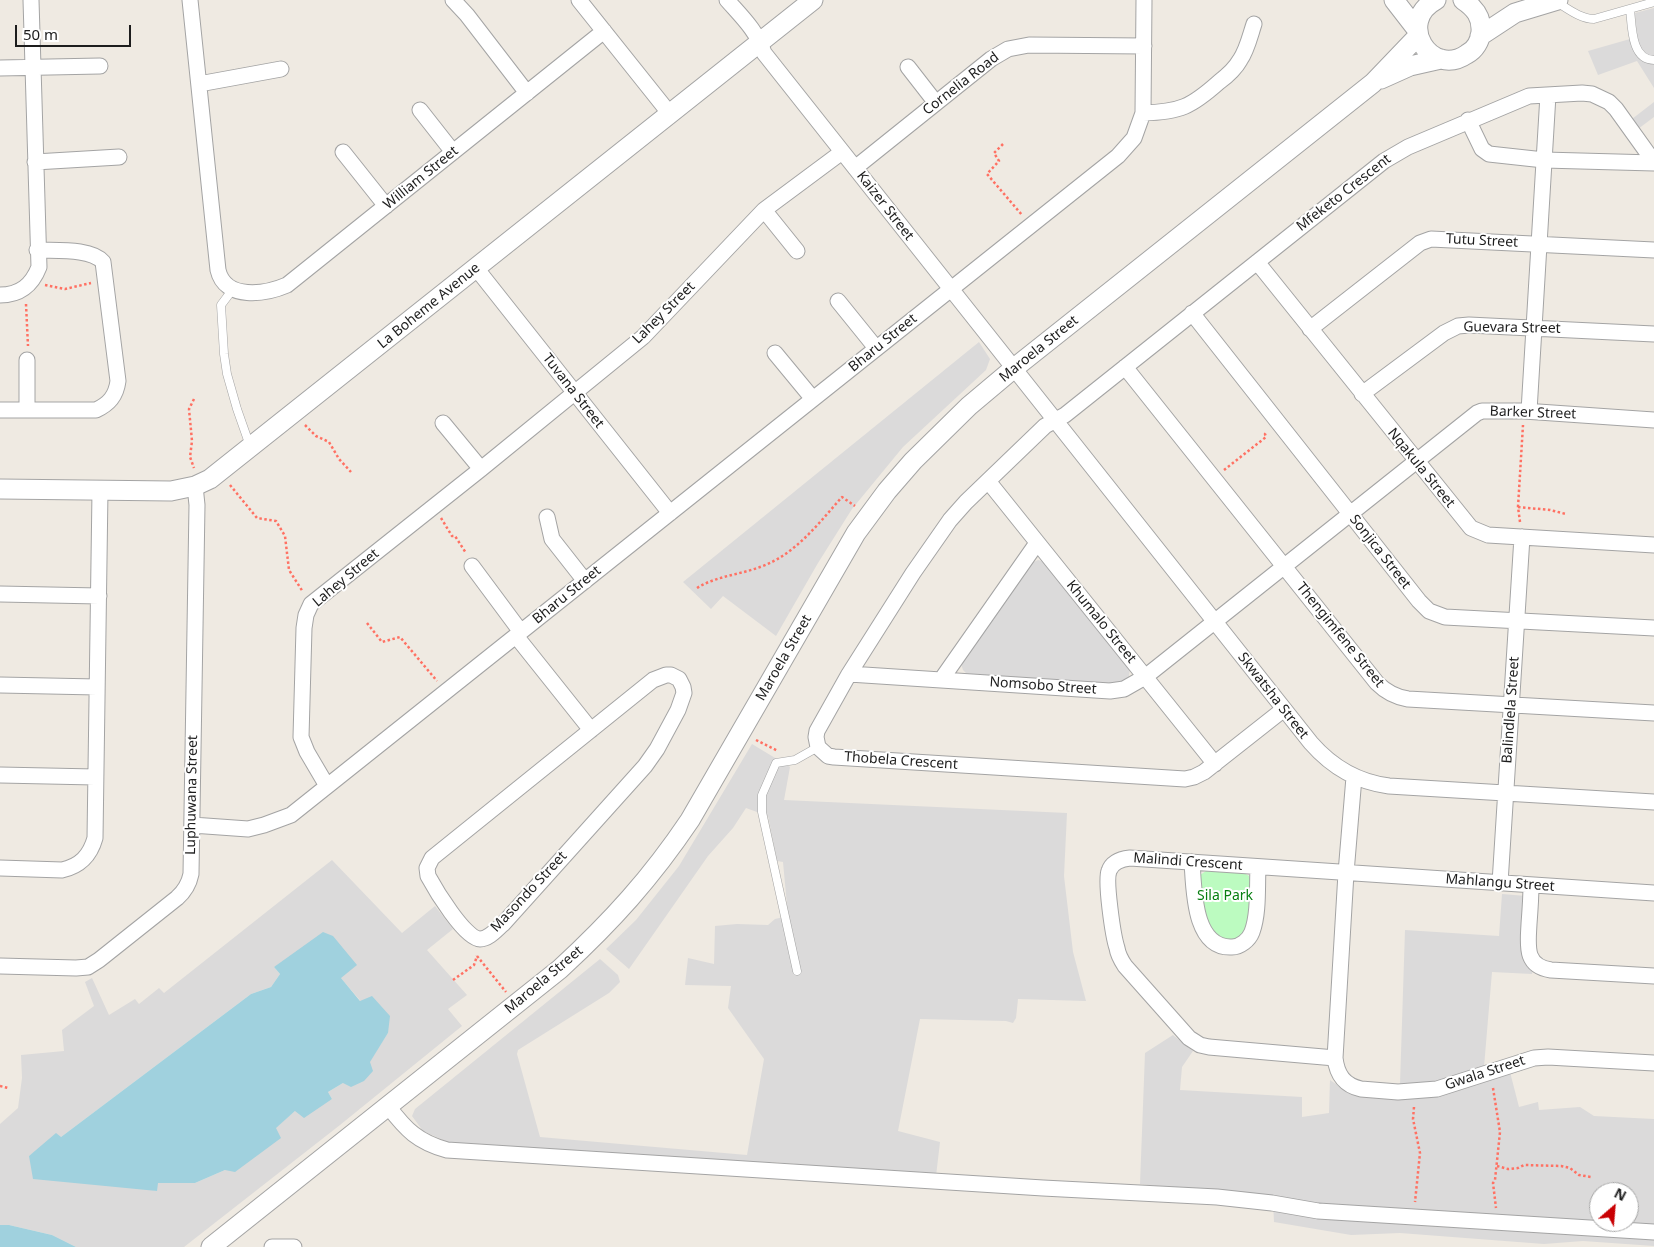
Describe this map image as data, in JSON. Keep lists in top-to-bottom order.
{
  "streets": {
    "street": [
      "Cornelia Road",
      "William Street",
      "Mfeketo Crescent",
      "Kaizer Street",
      "Tutu Street",
      "La Boheme Avenue",
      "Lahey Street",
      "Guevara Street",
      "Bharu Street",
      "Maroela Street",
      "Tuvana Street",
      "Barker Street",
      "Nqakula Street",
      "Sonjica Street",
      "Khumalo Street",
      "Thengimfene Street",
      "Nomsobo Street",
      "Skwatsha Street",
      "Balindlela Street",
      "Thobela Crescent",
      "Luphuwana Street",
      "Malindi Crescent",
      "Mahlangu Street",
      "Masondo Street",
      "Gwala Street"
    ]
  },
  "crossings": [
    ["Cornelia Road", "Kaizer Street"],
    ["Cornelia Road", "Bharu Street"],
    ["Mfeketo Crescent", "Nqakula Street"],
    ["Mfeketo Crescent", "Sonjica Street"],
    ["Mfeketo Crescent", "Thengimfene Street"],
    ["Mfeketo Crescent", "Skwatsha Street"],
    ["Kaizer Street", "La Boheme Avenue"],
    ["Kaizer Street", "Lahey Street"],
    ["Kaizer Street", "Bharu Street"],
    ["Kaizer Street", "Maroela Street"],
    ["Kaizer Street", "Skwatsha Street"],
    ["Tutu Street", "Nqakula Street"],
    ["La Boheme Avenue", "Tuvana Street"],
    ["La Boheme Avenue", "Luphuwana Street"],
    ["Lahey Street", "Bharu Street"],
    ["Lahey Street", "Tuvana Street"],
    ["Guevara Street", "Nqakula Street"],
    ["Bharu Street", "Tuvana Street"],
    ["Bharu Street", "Luphuwana Street"],
    ["Maroela Street", "Skwatsha Street"],
    ["Barker Street", "Nqakula Street"],
    ["Barker Street", "Sonjica Street"],
    ["Barker Street", "Thengimfene Street"],
    ["Barker Street", "Nomsobo Street"],
    ["Barker Street", "Skwatsha Street"],
    ["Nqakula Street", "Balindlela Street"],
    ["Sonjica Street", "Balindlela Street"],
    ["Khumalo Street", "Nomsobo Street"],
    ["Khumalo Street", "Thobela Crescent"],
    ["Thengimfene Street", "Balindlela Street"],
    ["Nomsobo Street", "Skwatsha Street"],
    ["Skwatsha Street", "Balindlela Street"],
    ["Skwatsha Street", "Thobela Crescent"],
    ["Balindlela Street", "Mahlangu Street"],
    ["Malindi Crescent", "Mahlangu Street"],
    ["Malindi Crescent", "Gwala Street"]
  ],
  "parks": ["Sila Park"],
  "scale_bar": "50 m",
  "north": "top right"
}
